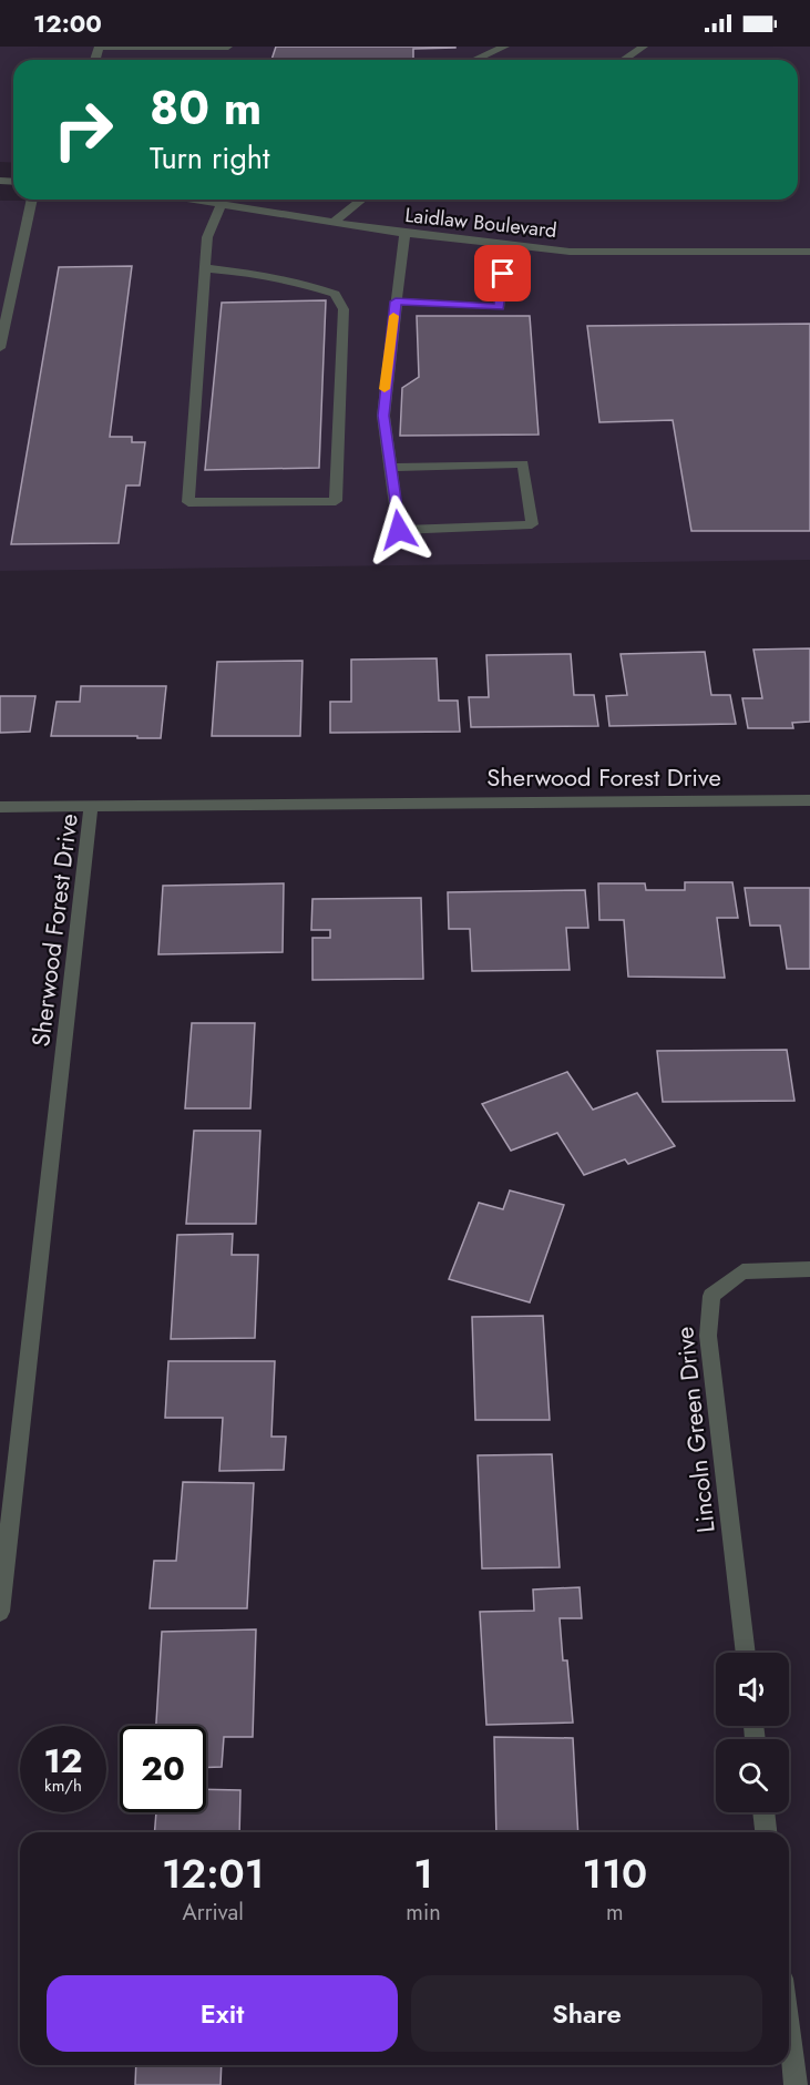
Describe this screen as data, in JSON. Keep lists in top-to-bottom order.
{
  "streets": {
    "street": ["Laidlaw Boulevard", "Sherwood Forest Drive", "Lincoln Green Drive"]
  },
  "page": {
    "status": "12:00",
    "turn": ["80 m", "Turn right"],
    "speed": "12 km/h",
    "limit": "20",
    "eta": [
      "12:01",
      "Arrival",
      "1",
      "min",
      "110",
      "m"
    ],
    "buttons": ["Exit", "Share"]
  }
}
